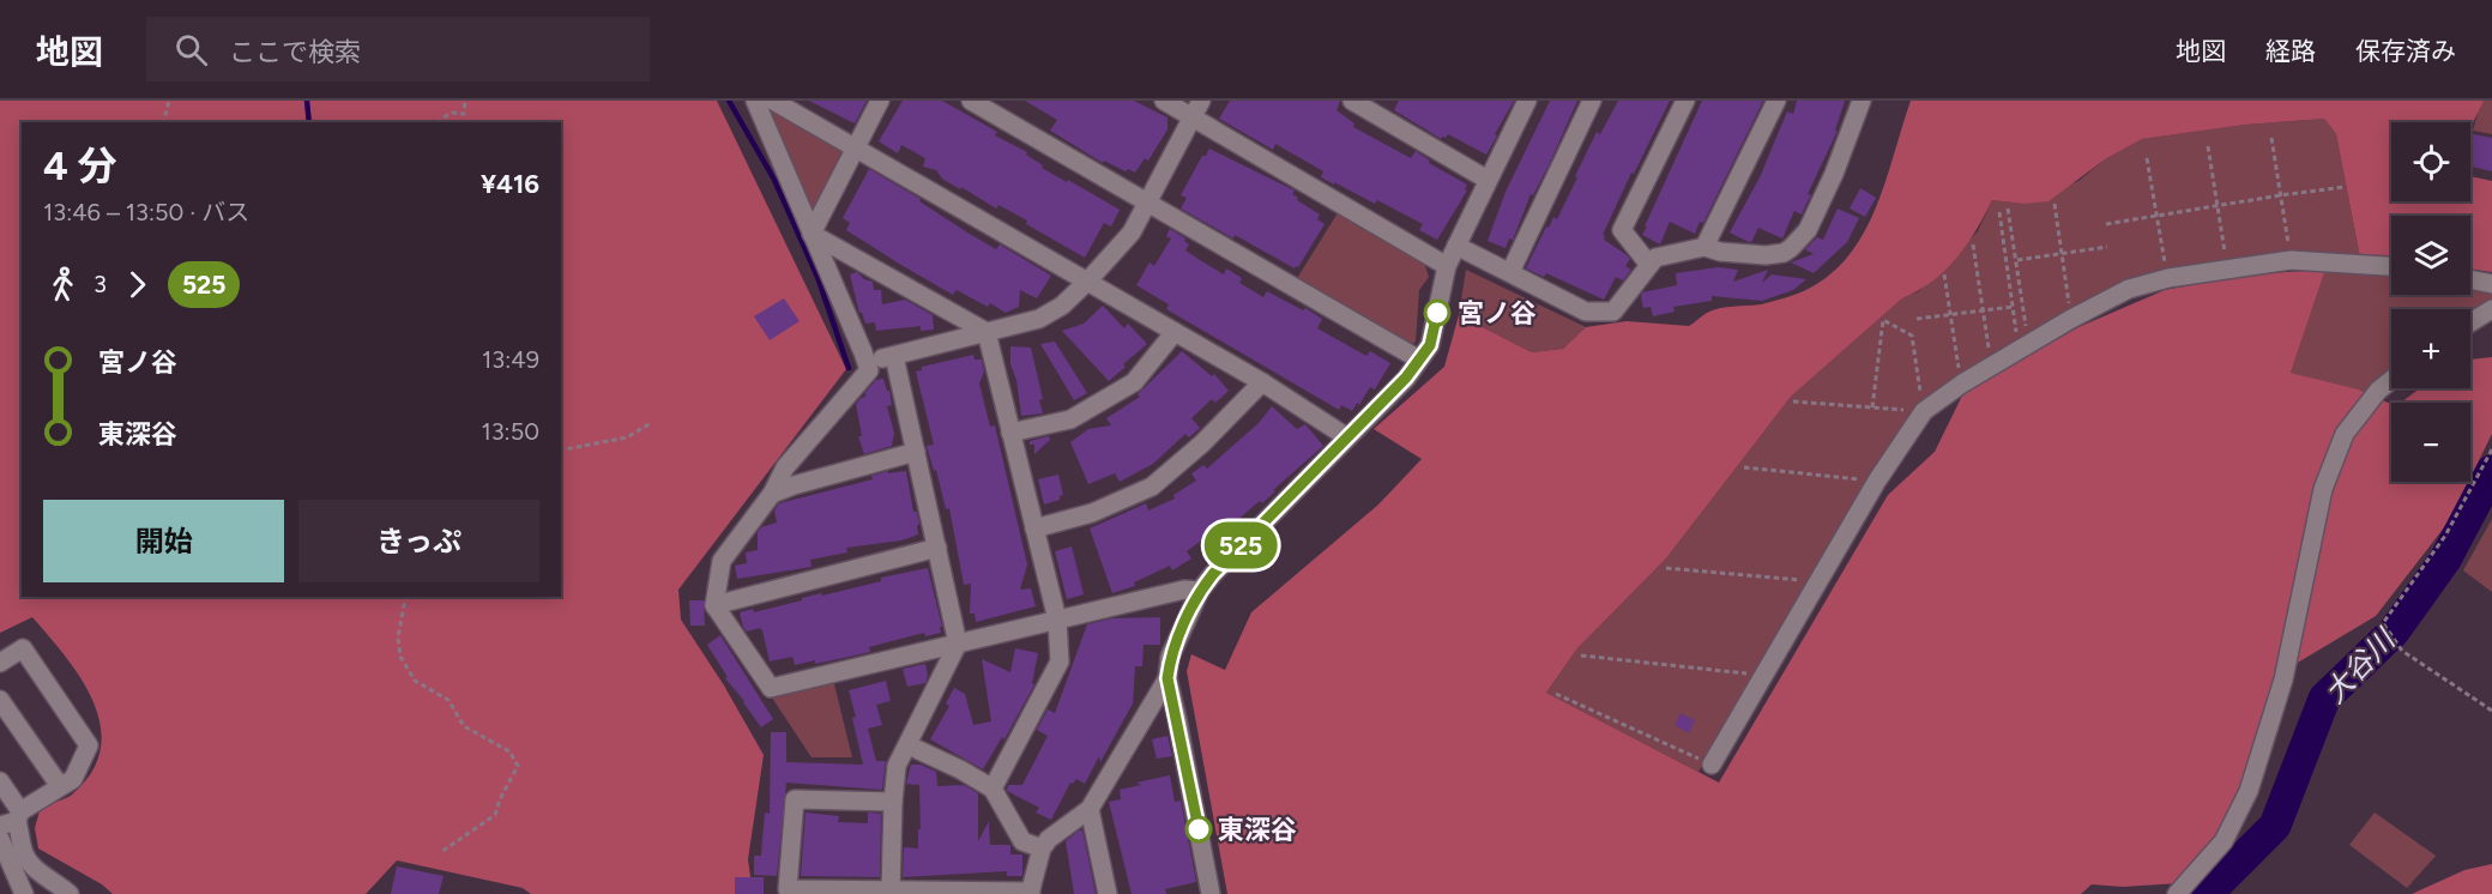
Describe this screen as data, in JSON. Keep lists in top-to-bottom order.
{
  "water": ["大谷川"],
  "places": ["宮ノ谷", "東深谷"],
  "lines": ["bus line 525"],
  "page": {
    "header": "地図",
    "search": "ここで検索",
    "nav": ["地図", "経路", "保存済み"],
    "on_map": "525",
    "map_buttons": ["+", "−"],
    "heading": ["4 分", "13:46 – 13:50 · バス", "¥416"],
    "legs": ["3", "525"],
    "list": [
      {
        "name": "宮ノ谷",
        "value": "13:49"
      },
      {
        "name": "東深谷",
        "value": "13:50"
      }
    ],
    "buttons": ["開始", "きっぷ"]
  }
}
